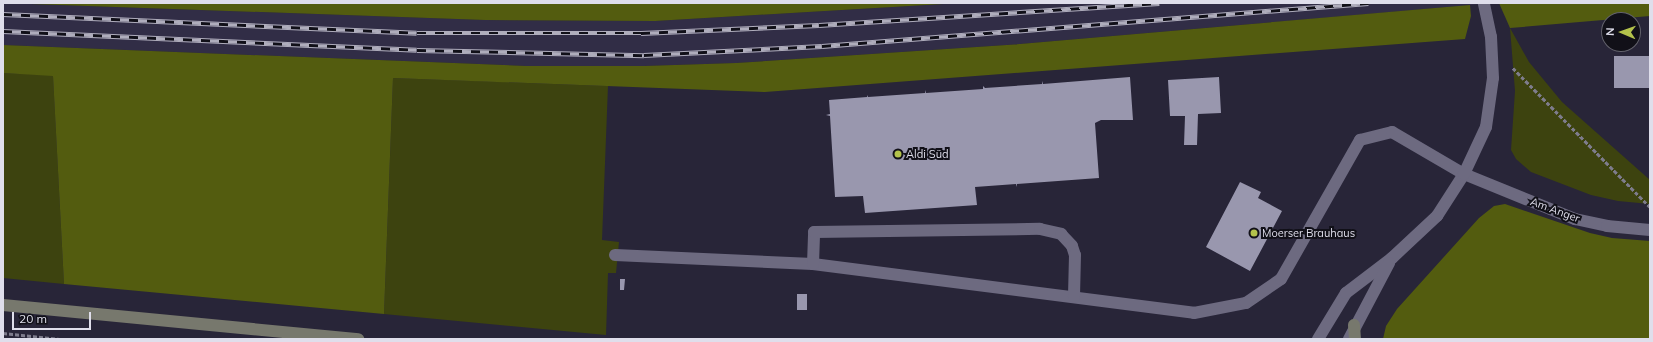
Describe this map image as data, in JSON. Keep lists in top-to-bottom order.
{
  "streets": {
    "street": ["Am Anger"]
  },
  "places": ["Aldi Süd", "Moerser Brauhaus"],
  "scale_bar": "20 m",
  "north": "left"
}
